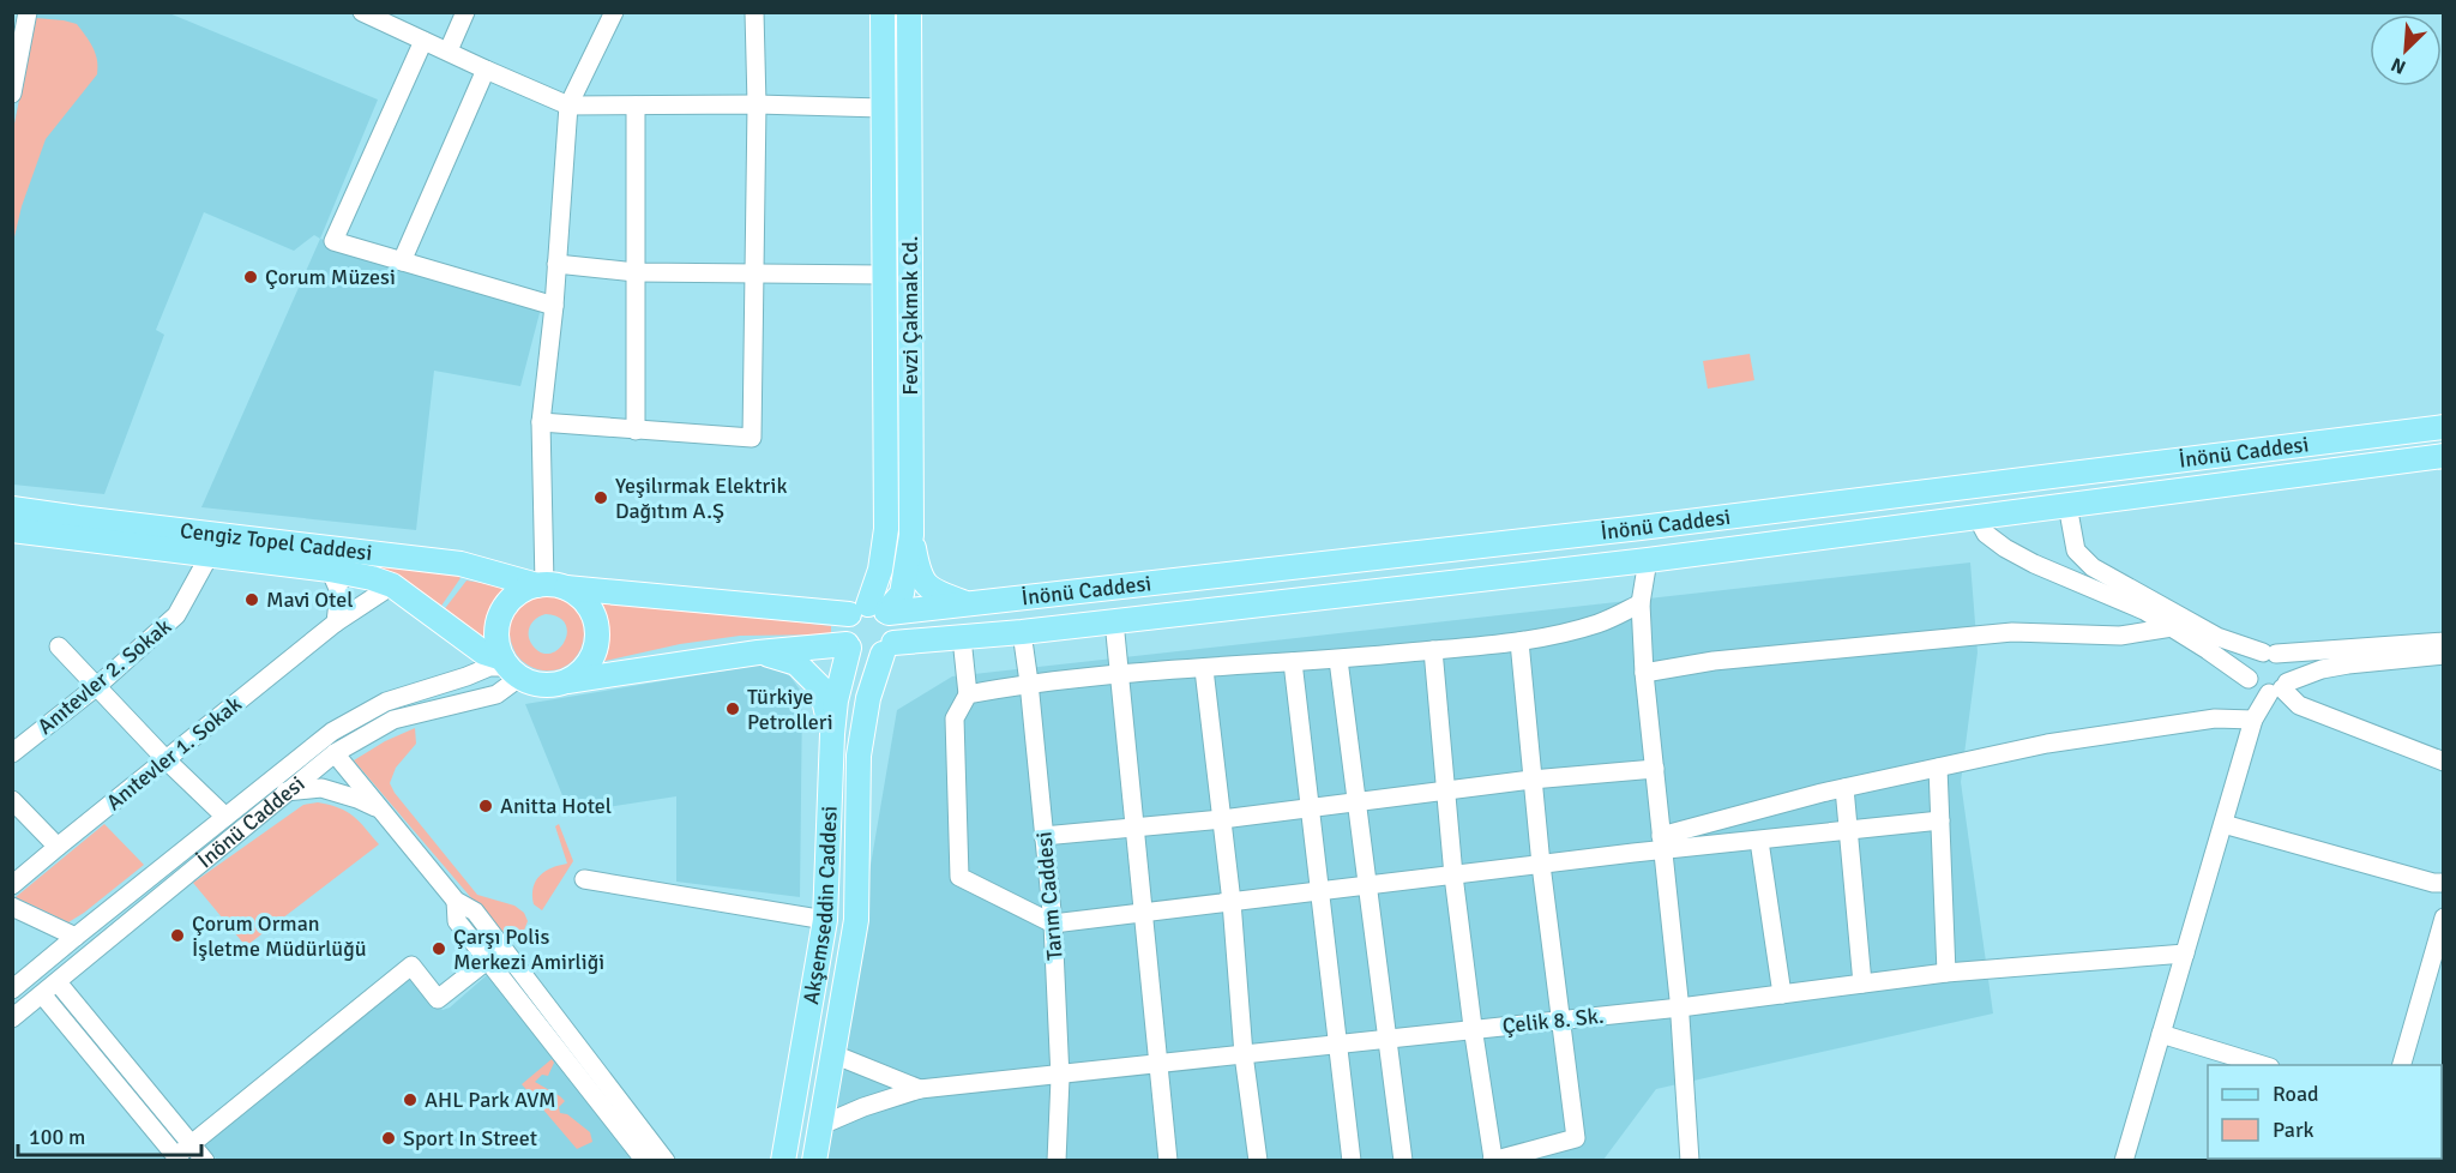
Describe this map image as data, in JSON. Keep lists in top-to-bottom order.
{
  "streets": {
    "main road": [
      "Fevzi Çakmak Cd.",
      "İnönü Caddesi",
      "Cengiz Topel Caddesi",
      "Akşemseddin Caddesi"
    ],
    "street": [
      "Anıtevler 2. Sokak",
      "Anıtevler 1. Sokak",
      "Tarım Caddesi",
      "Çelik 8. Sk."
    ]
  },
  "crossings": [
    ["Fevzi Çakmak Cd.", "İnönü Caddesi"],
    ["Fevzi Çakmak Cd.", "Akşemseddin Caddesi"],
    ["İnönü Caddesi", "Cengiz Topel Caddesi"],
    ["İnönü Caddesi", "Tarım Caddesi"],
    ["İnönü Caddesi", "Akşemseddin Caddesi"],
    ["Cengiz Topel Caddesi", "Anıtevler 2. Sokak"],
    ["Cengiz Topel Caddesi", "Anıtevler 1. Sokak"],
    ["Tarım Caddesi", "Çelik 8. Sk."],
    ["Akşemseddin Caddesi", "Çelik 8. Sk."]
  ],
  "places": [
    "Çorum Müzesi",
    "Yeşilırmak Elektrik Dağıtım A.Ş",
    "Mavi Otel",
    "Türkiye Petrolleri",
    "Anitta Hotel",
    "Çorum Orman İşletme Müdürlüğü",
    "Çarşı Polis Merkezi Amirliği",
    "AHL Park AVM",
    "Sport In Street"
  ],
  "legend": ["Road", "Park"],
  "scale_bar": "100 m",
  "north": "bottom left"
}
